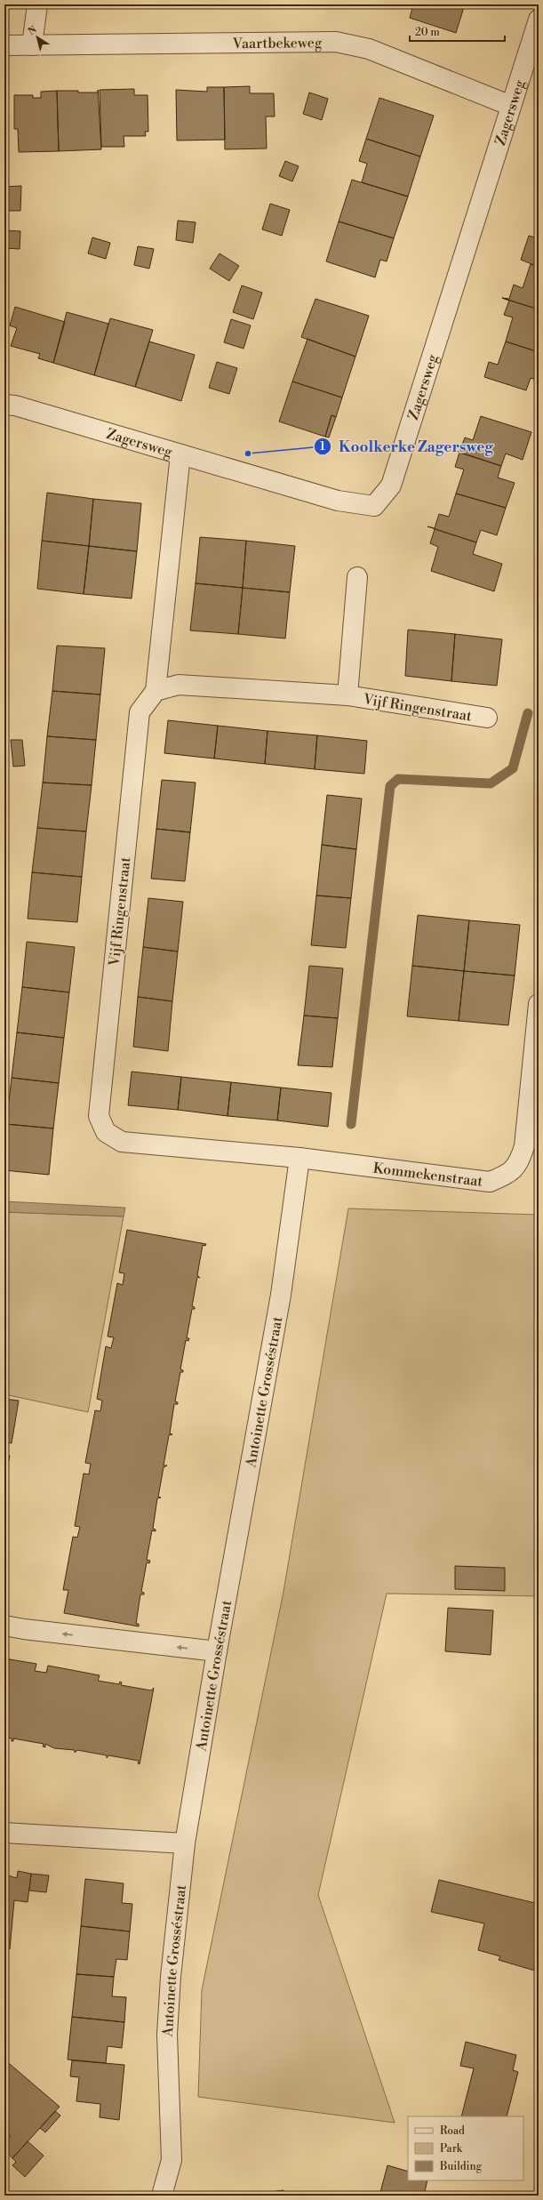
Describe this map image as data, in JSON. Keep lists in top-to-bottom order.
{
  "streets": {
    "street": [
      "Vaartbekeweg",
      "Zagersweg",
      "Vijf Ringenstraat",
      "Kommekenstraat",
      "Antoinette Grosséstraat"
    ]
  },
  "crossings": [
    ["Vaartbekeweg", "Zagersweg"],
    ["Vijf Ringenstraat", "Kommekenstraat"],
    ["Vijf Ringenstraat", "Antoinette Grosséstraat"],
    ["Kommekenstraat", "Antoinette Grosséstraat"]
  ],
  "places": ["Koolkerke Zagersweg"],
  "legend": ["Road", "Park", "Building"],
  "scale_bar": "20 m",
  "north": "top left"
}
